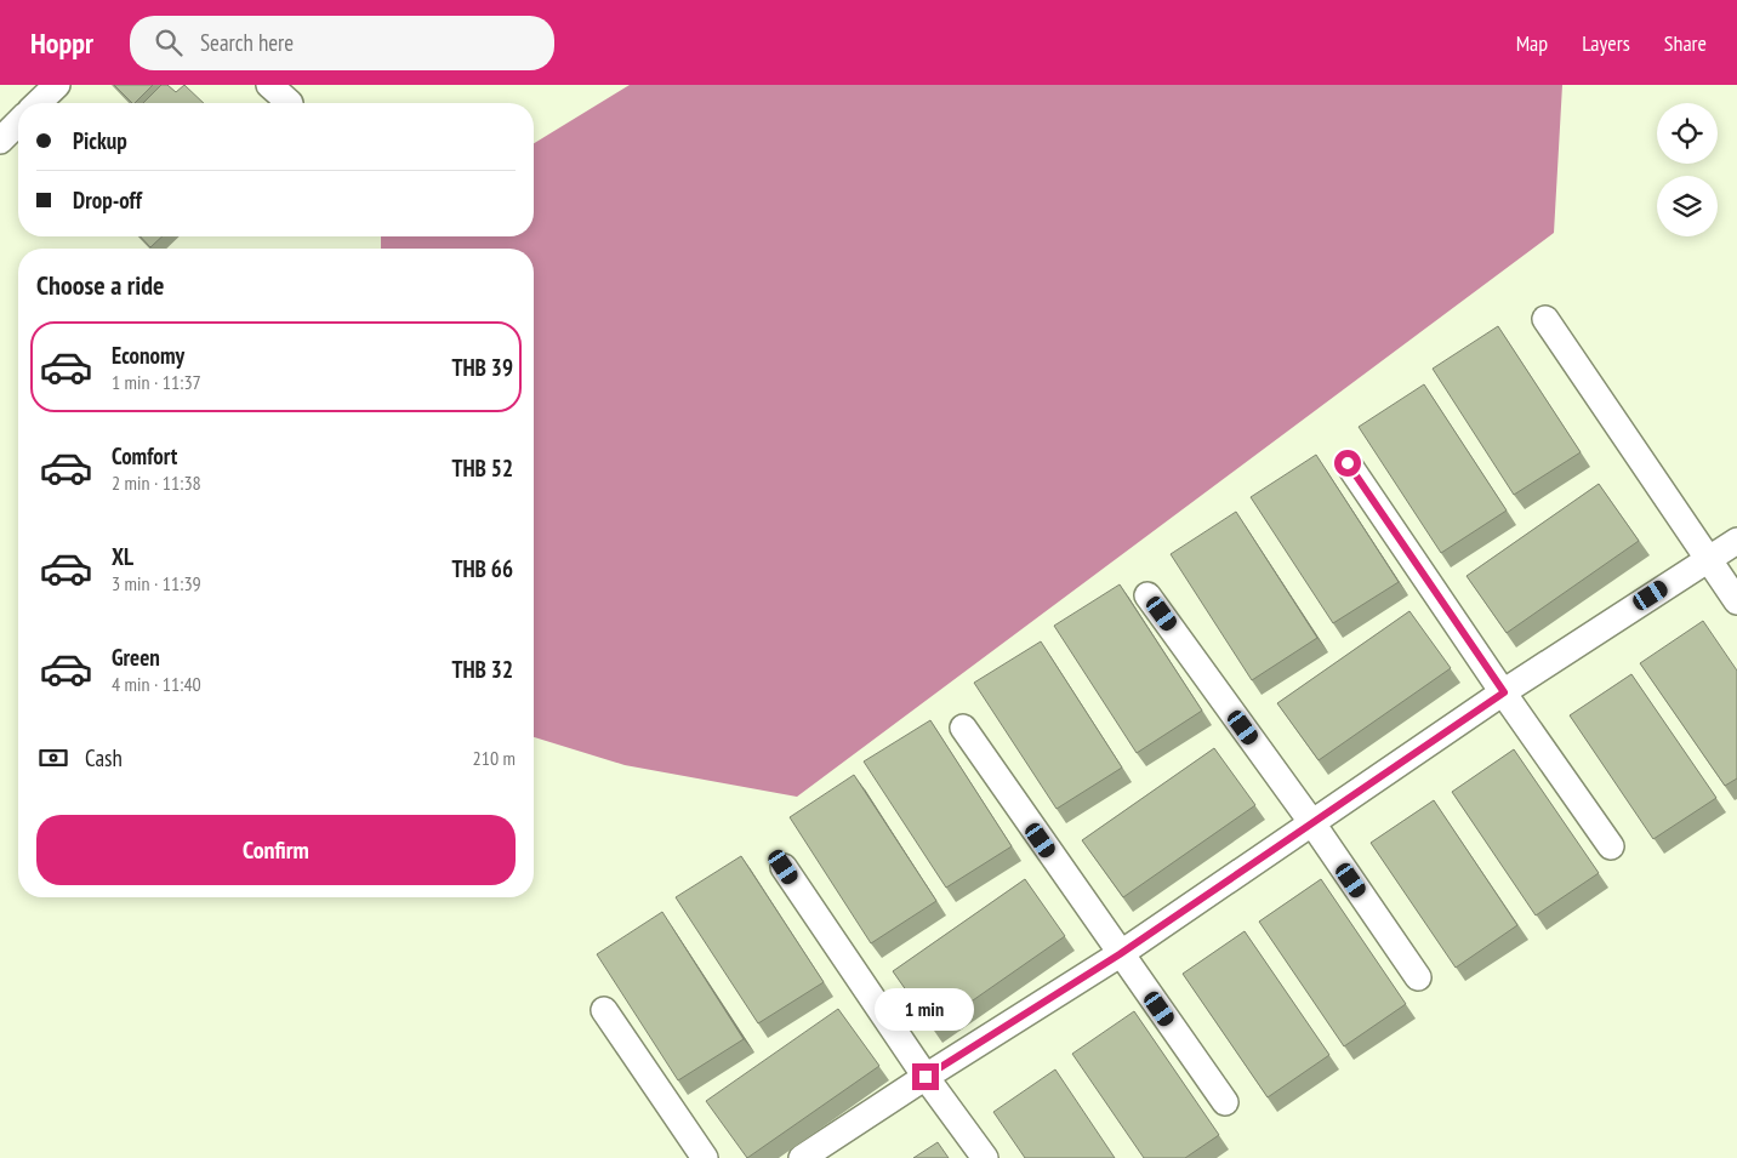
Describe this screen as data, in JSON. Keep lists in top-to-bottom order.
{
  "page": {
    "header": "Hoppr",
    "search": "Search here",
    "nav": ["Map", "Layers", "Share"],
    "banner": ["Pickup", "Drop-off"],
    "heading": "Choose a ride",
    "list": [
      {
        "name": "Economy",
        "note": "1 min · 11:37",
        "value": "THB 39"
      },
      {
        "name": "Comfort",
        "note": "2 min · 11:38",
        "value": "THB 52"
      },
      {
        "name": "XL",
        "note": "3 min · 11:39",
        "value": "THB 66"
      },
      {
        "name": "Green",
        "note": "4 min · 11:40",
        "value": "THB 32"
      }
    ],
    "pay": ["Cash", "210 m"],
    "buttons": "Confirm",
    "bubble": "1 min"
  }
}
